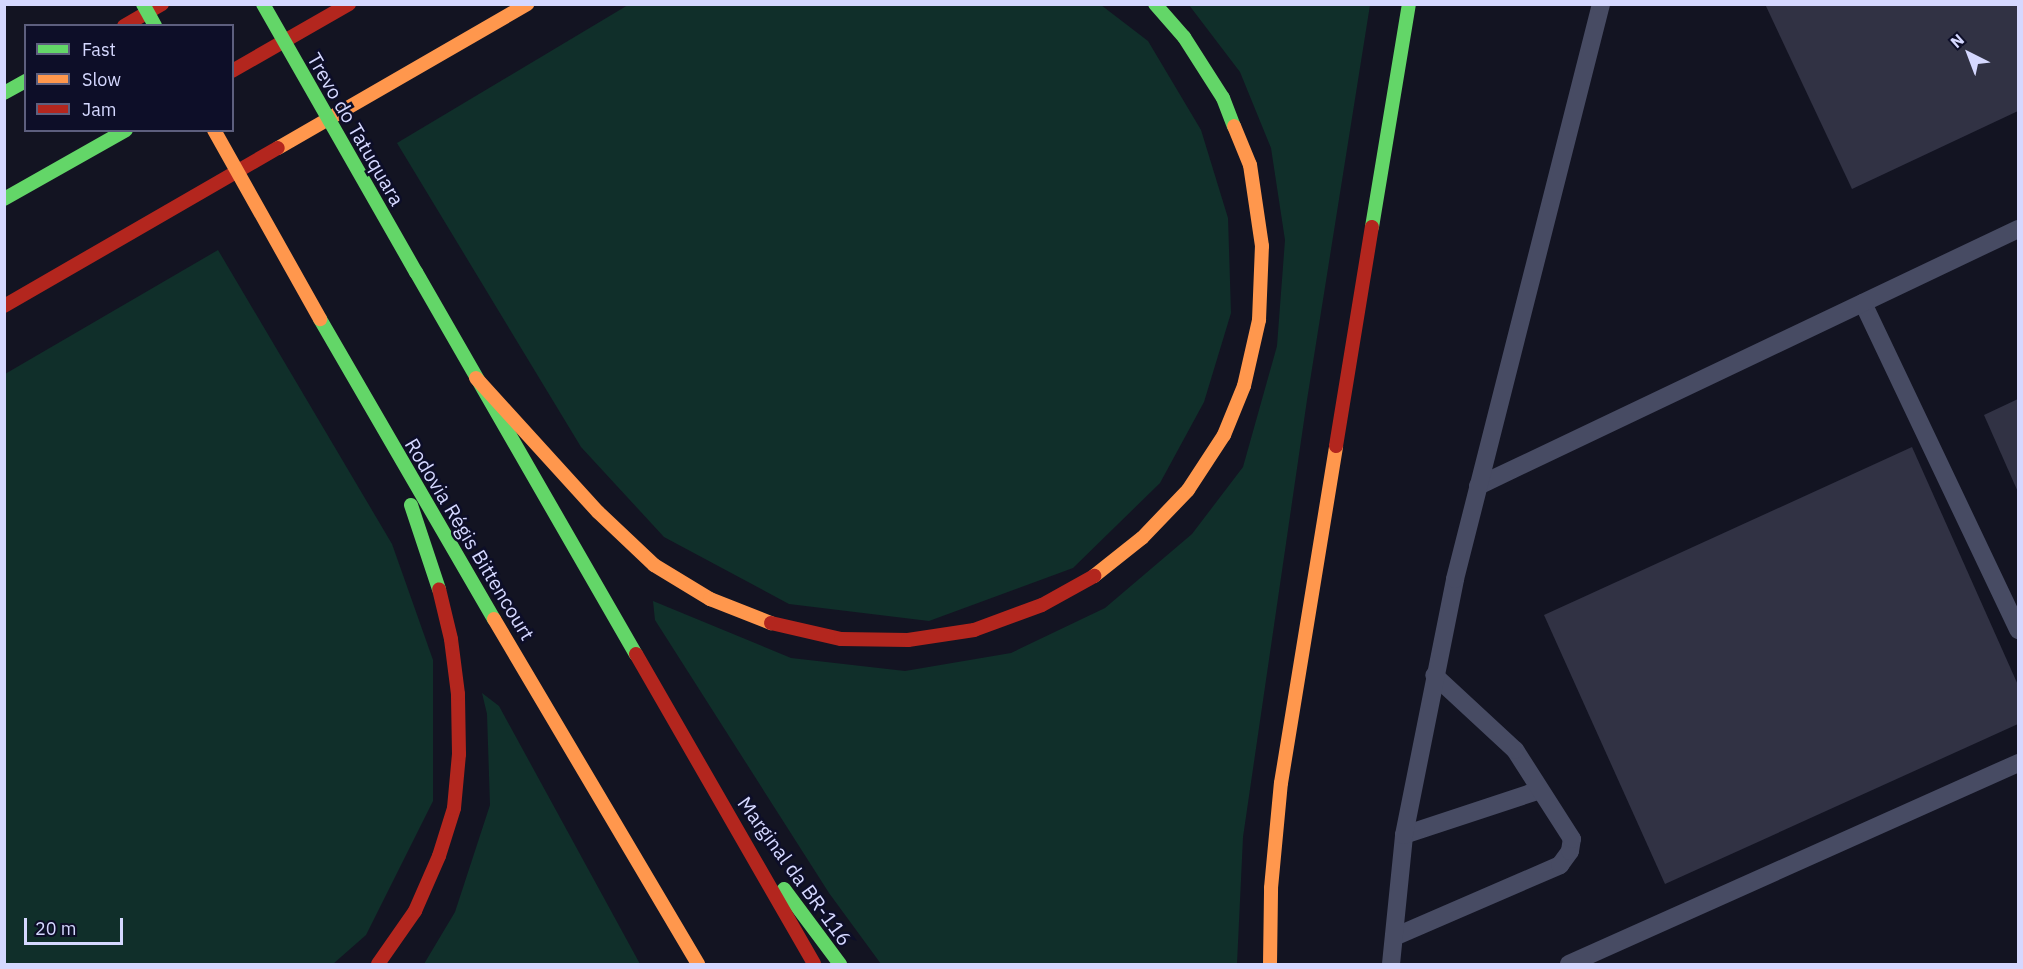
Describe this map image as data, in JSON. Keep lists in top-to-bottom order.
{
  "streets": {
    "main road": ["Trevo do Tatuquara", "Rodovia Régis Bittencourt", "Marginal da BR-116"]
  },
  "legend": ["Fast", "Slow", "Jam"],
  "scale_bar": "20 m",
  "north": "top left"
}
